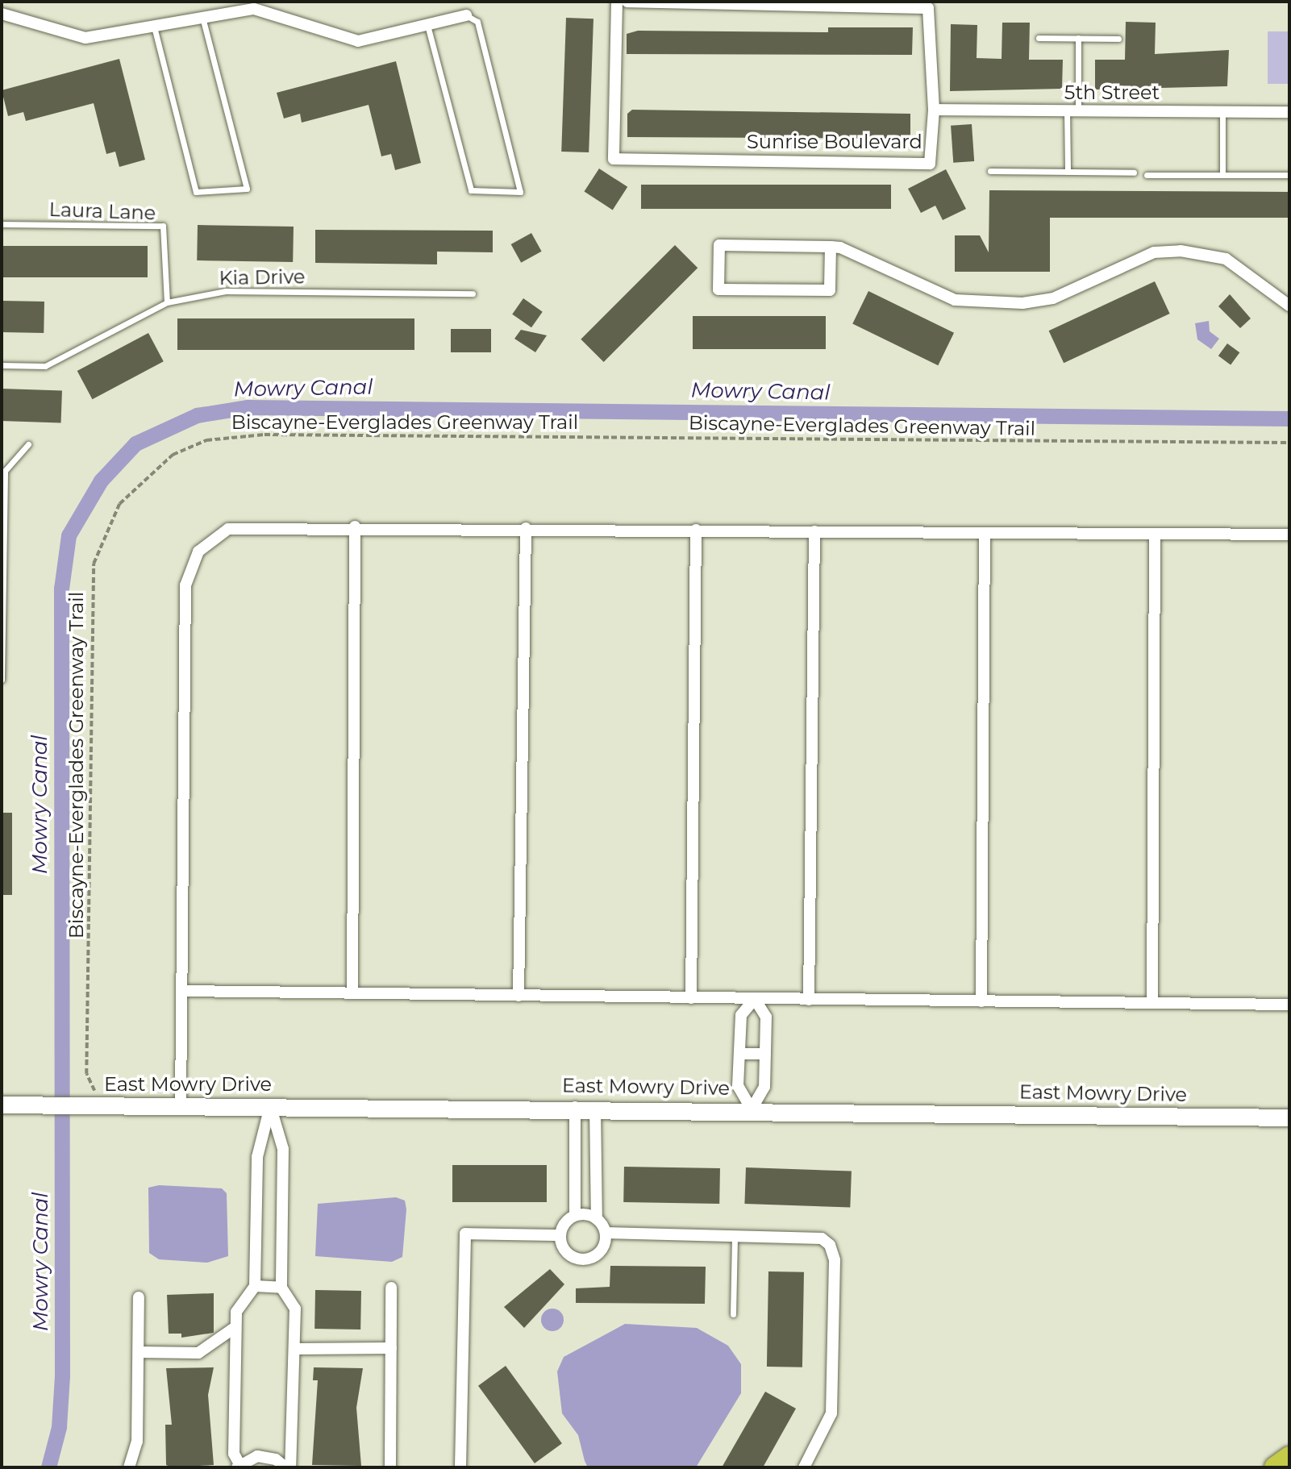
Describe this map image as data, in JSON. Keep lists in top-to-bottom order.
{
  "streets": {
    "street": ["5th Street", "Sunrise Boulevard", "East Mowry Drive"],
    "lane": ["Laura Lane", "Kia Drive"],
    "path": ["Biscayne-Everglades Greenway Trail"]
  },
  "crossings": [
    ["5th Street", "Sunrise Boulevard"],
    ["Laura Lane", "Kia Drive"],
    ["Biscayne-Everglades Greenway Trail", "East Mowry Drive"]
  ],
  "water": ["Mowry Canal"]
}
